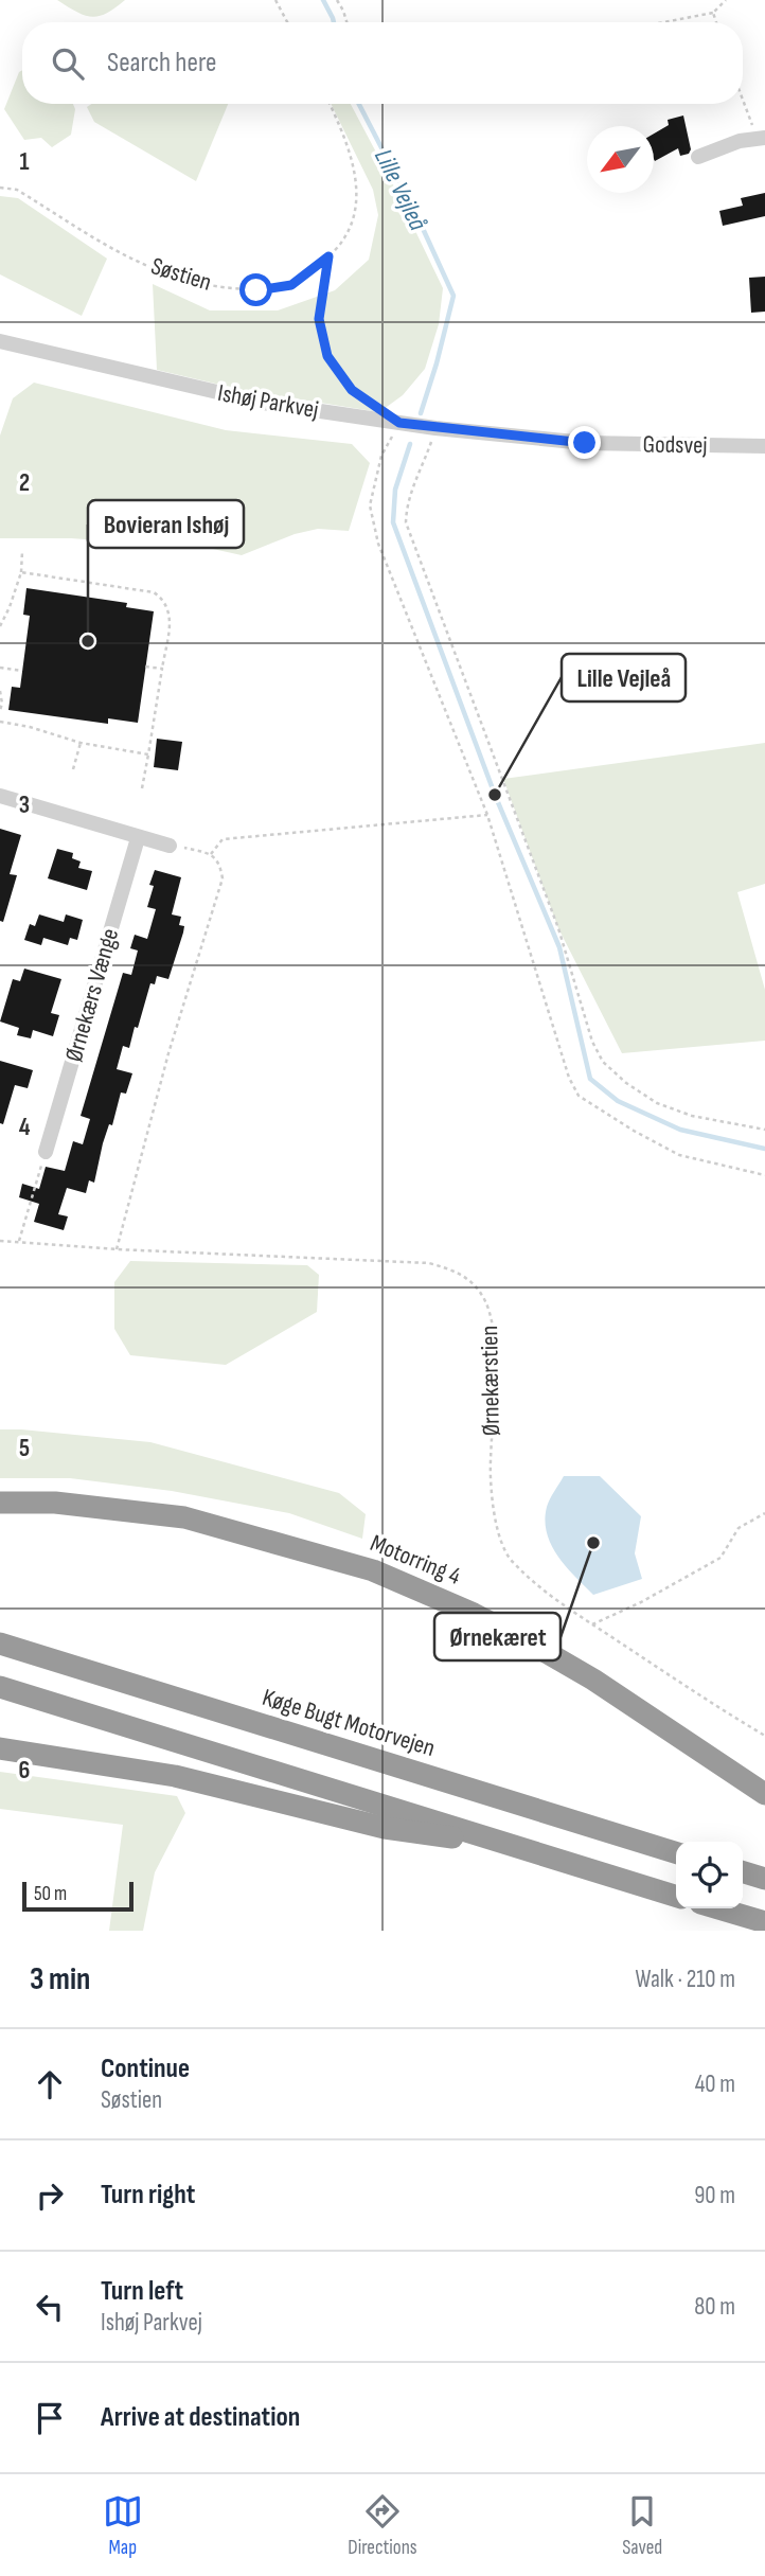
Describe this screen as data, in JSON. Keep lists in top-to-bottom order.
{
  "streets": {
    "highway": ["Motorring 4", "Køge Bugt Motorvejen"],
    "street": ["Ishøj Parkvej", "Godsvej", "Ørnekærs Vænge"],
    "path": ["Søstien", "Ørnekærstien"]
  },
  "crossings": [
    ["Ishøj Parkvej", "Godsvej"]
  ],
  "water": ["Lille Vejleå"],
  "places": ["Bovieran Ishøj", "Lille Vejleå", "Ørnekæret"],
  "scale_bar": "50 m",
  "north": "bottom left",
  "page": {
    "search": "Search here",
    "scale": "50 m",
    "heading": ["3 min", "Walk · 210 m"],
    "list": [
      ["Continue", "Søstien", "40 m"],
      ["Turn right", "90 m"],
      ["Turn left", "Ishøj Parkvej", "80 m"],
      "Arrive at destination"
    ],
    "nav": ["Map", "Directions", "Saved"]
  },
  "grid": {
    "rows": [
      "1",
      "2",
      "3",
      "4",
      "5",
      "6"
    ]
  }
}
